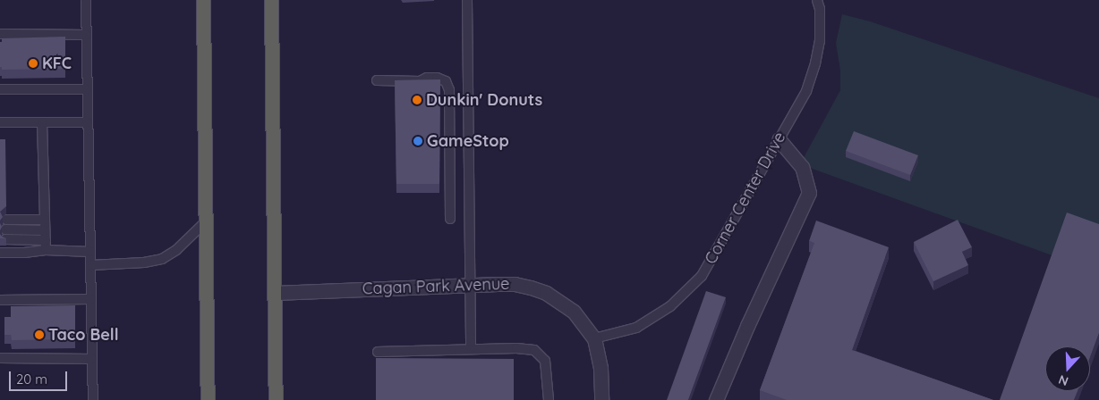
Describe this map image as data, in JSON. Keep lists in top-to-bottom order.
{
  "streets": {
    "street": ["Cagan Park Avenue"],
    "lane": ["Corner Center Drive"]
  },
  "crossings": [
    ["Corner Center Drive", "Cagan Park Avenue"]
  ],
  "places": [
    "KFC",
    "Dunkin' Donuts",
    "GameStop",
    "Taco Bell"
  ],
  "scale_bar": "20 m",
  "north": "bottom"
}
